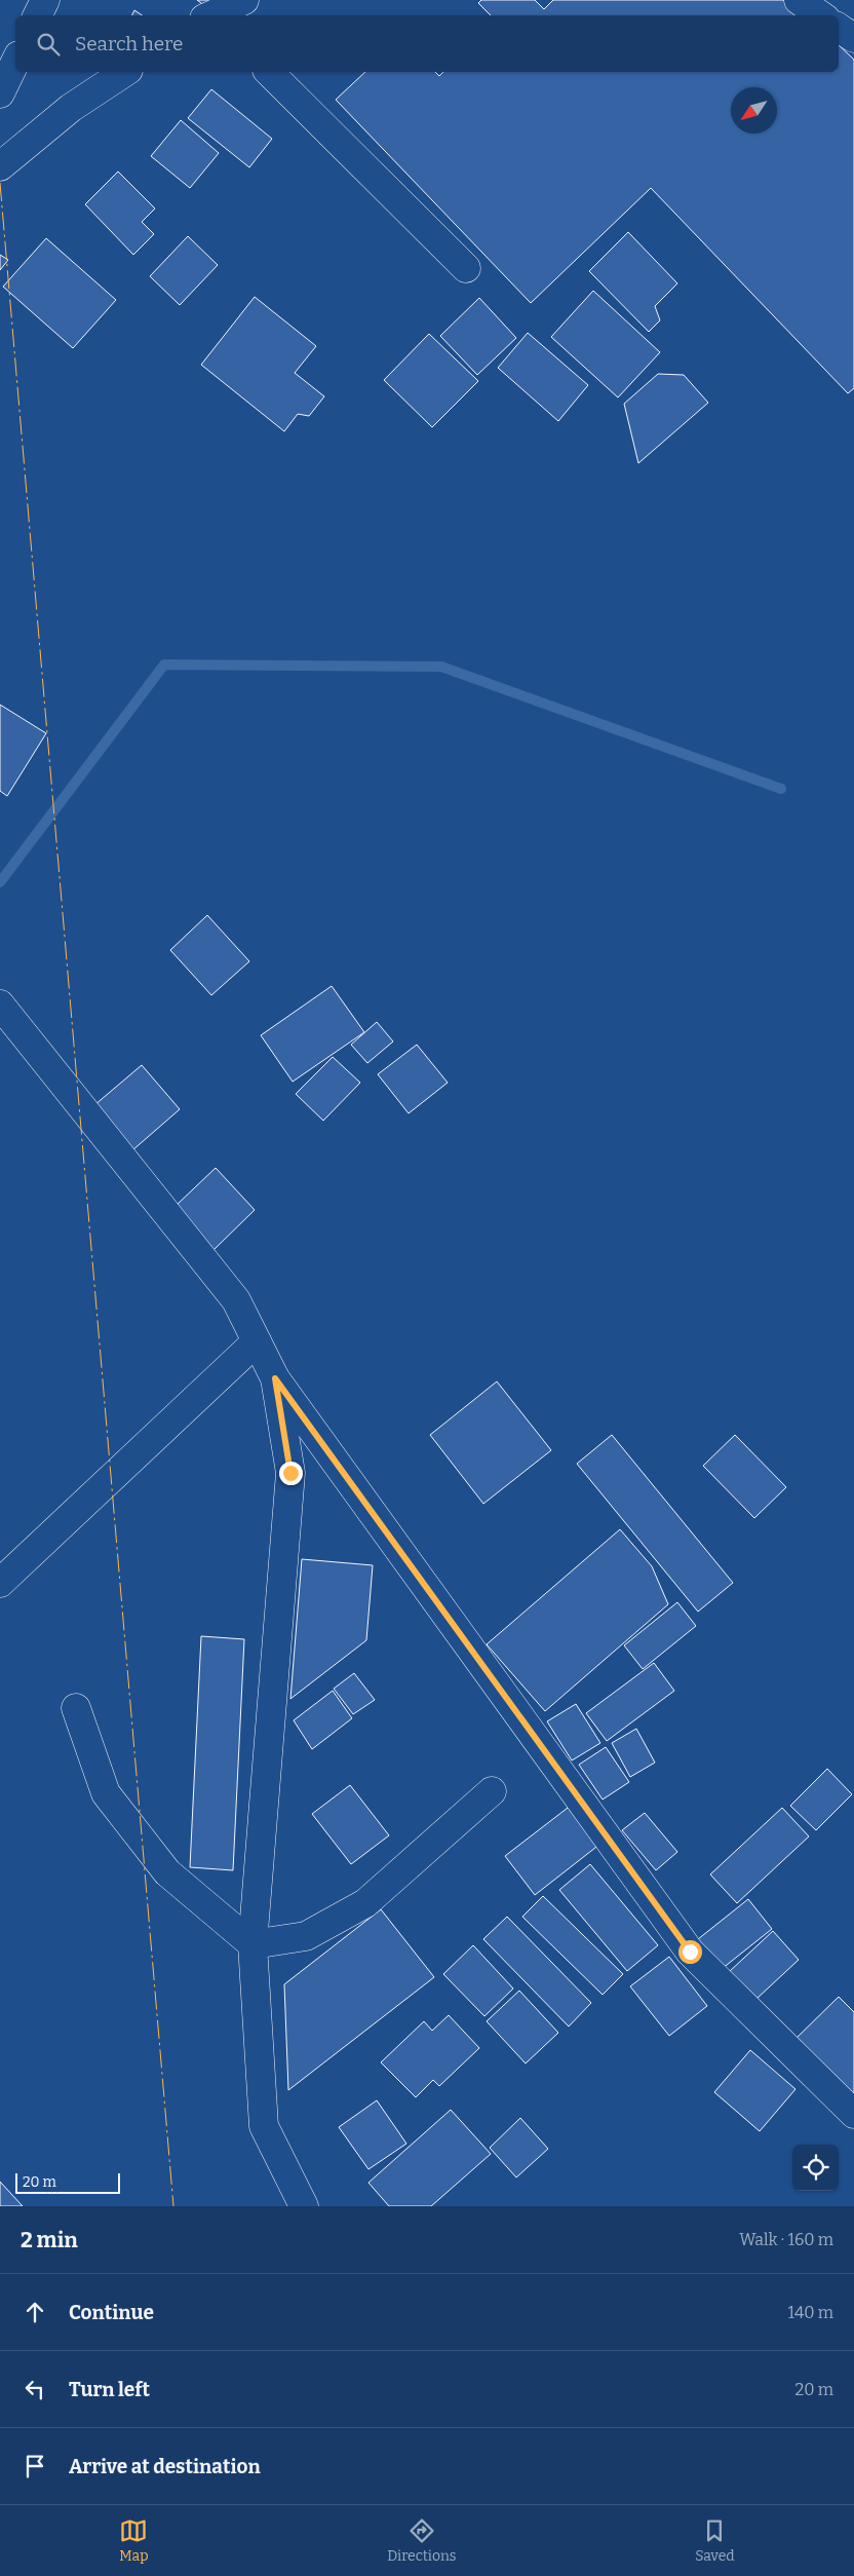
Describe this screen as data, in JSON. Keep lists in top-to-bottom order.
{
  "scale_bar": "20 m",
  "north": "bottom left",
  "page": {
    "search": "Search here",
    "scale": "20 m",
    "heading": ["2 min", "Walk · 160 m"],
    "list": [
      ["Continue", "140 m"],
      ["Turn left", "20 m"],
      "Arrive at destination"
    ],
    "nav": ["Map", "Directions", "Saved"]
  }
}
